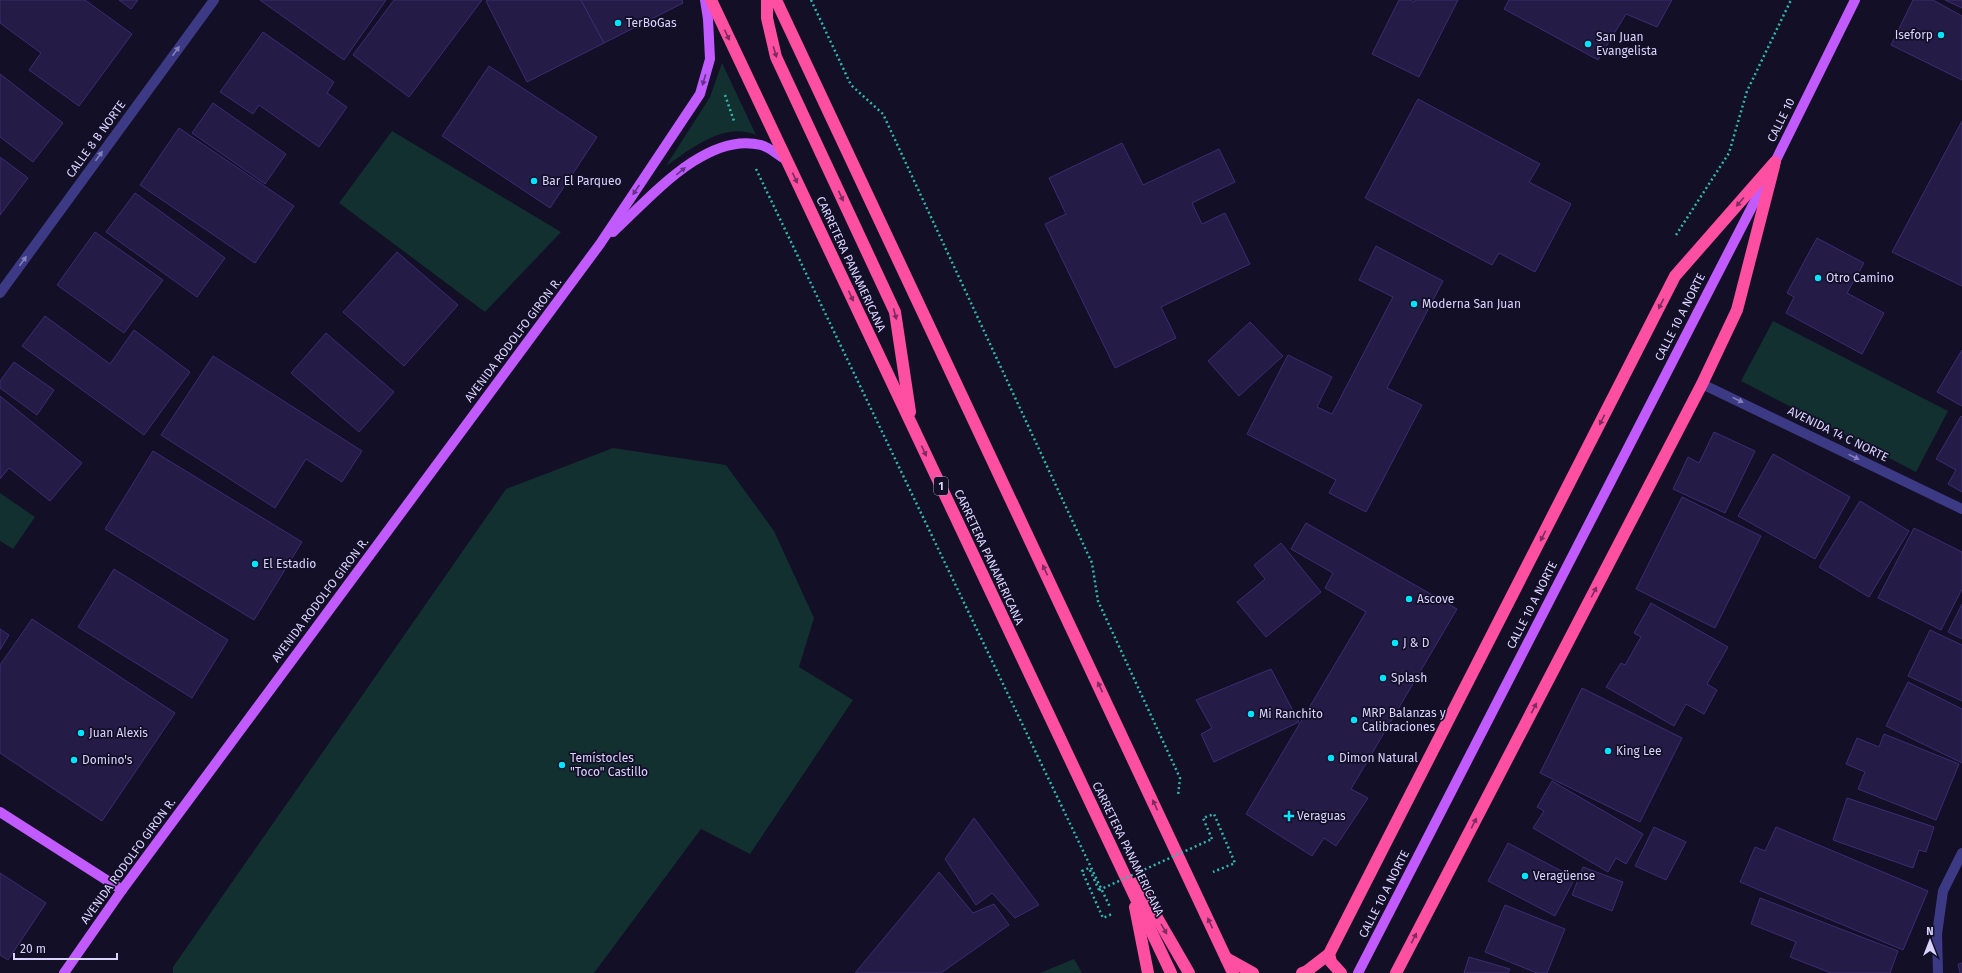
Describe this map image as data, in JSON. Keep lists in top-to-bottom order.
{
  "streets": {
    "highway": ["CARRETERA PANAMERICANA", "1"],
    "main road": ["CALLE 10", "CALLE 10 A NORTE", "AVENIDA RODOLFO GIRON R."],
    "street": ["CALLE 8 B NORTE", "AVENIDA 14 C NORTE"]
  },
  "crossings": [
    ["CALLE 10", "CALLE 10 A NORTE"],
    ["CARRETERA PANAMERICANA", "AVENIDA RODOLFO GIRON R."]
  ],
  "one_way": ["CALLE 8 B NORTE", "AVENIDA 14 C NORTE"],
  "places": {
    "other": [
      "TerBoGas",
      "Iseforp",
      "San Juan Evangelista",
      "Bar El Parqueo",
      "Otro Camino",
      "Moderna San Juan",
      "El Estadio",
      "Ascove",
      "J & D",
      "Splash",
      "Mi Ranchito",
      "MRP Balanzas y Calibraciones",
      "Juan Alexis",
      "King Lee",
      "Dimon Natural",
      "Domino's",
      "Temístocles \"Toco\" Castillo",
      "Veragüense"
    ],
    "health": ["Veraguas"]
  },
  "scale_bar": "20 m",
  "north": "top"
}
